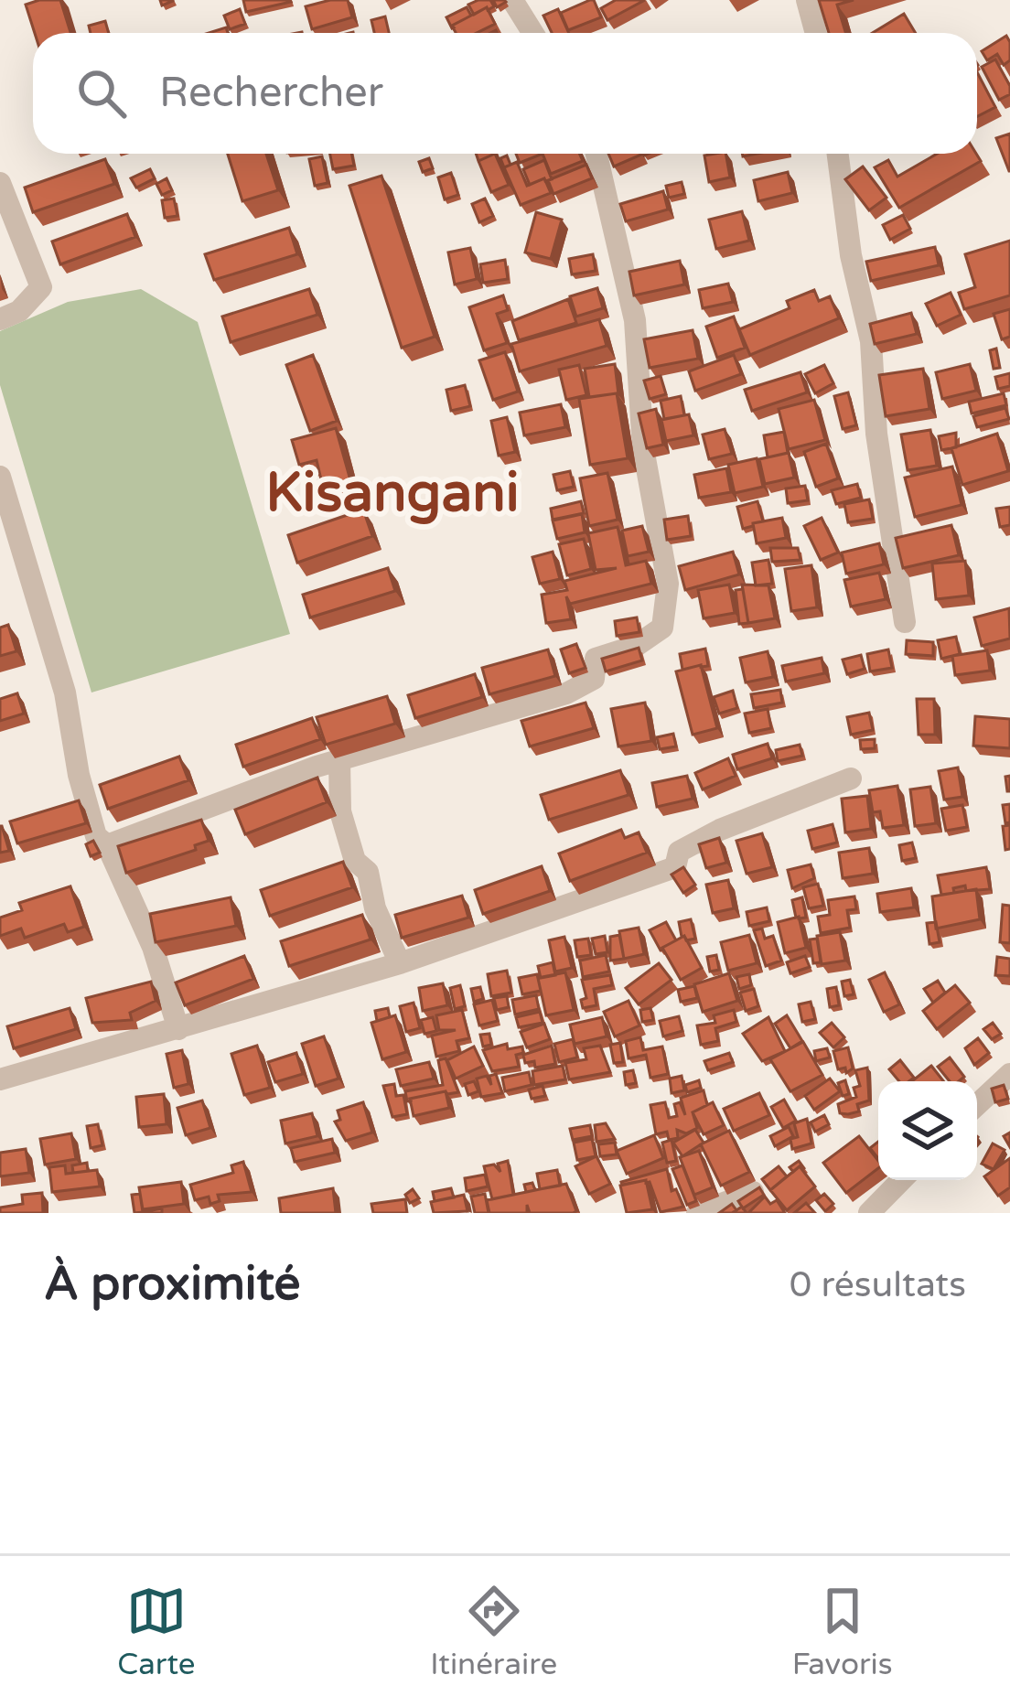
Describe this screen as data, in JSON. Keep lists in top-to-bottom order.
{
  "districts": ["Kisangani"],
  "page": {
    "search": "Rechercher",
    "heading": ["À proximité", "0 résultats"],
    "nav": ["Carte", "Itinéraire", "Favoris"]
  }
}
